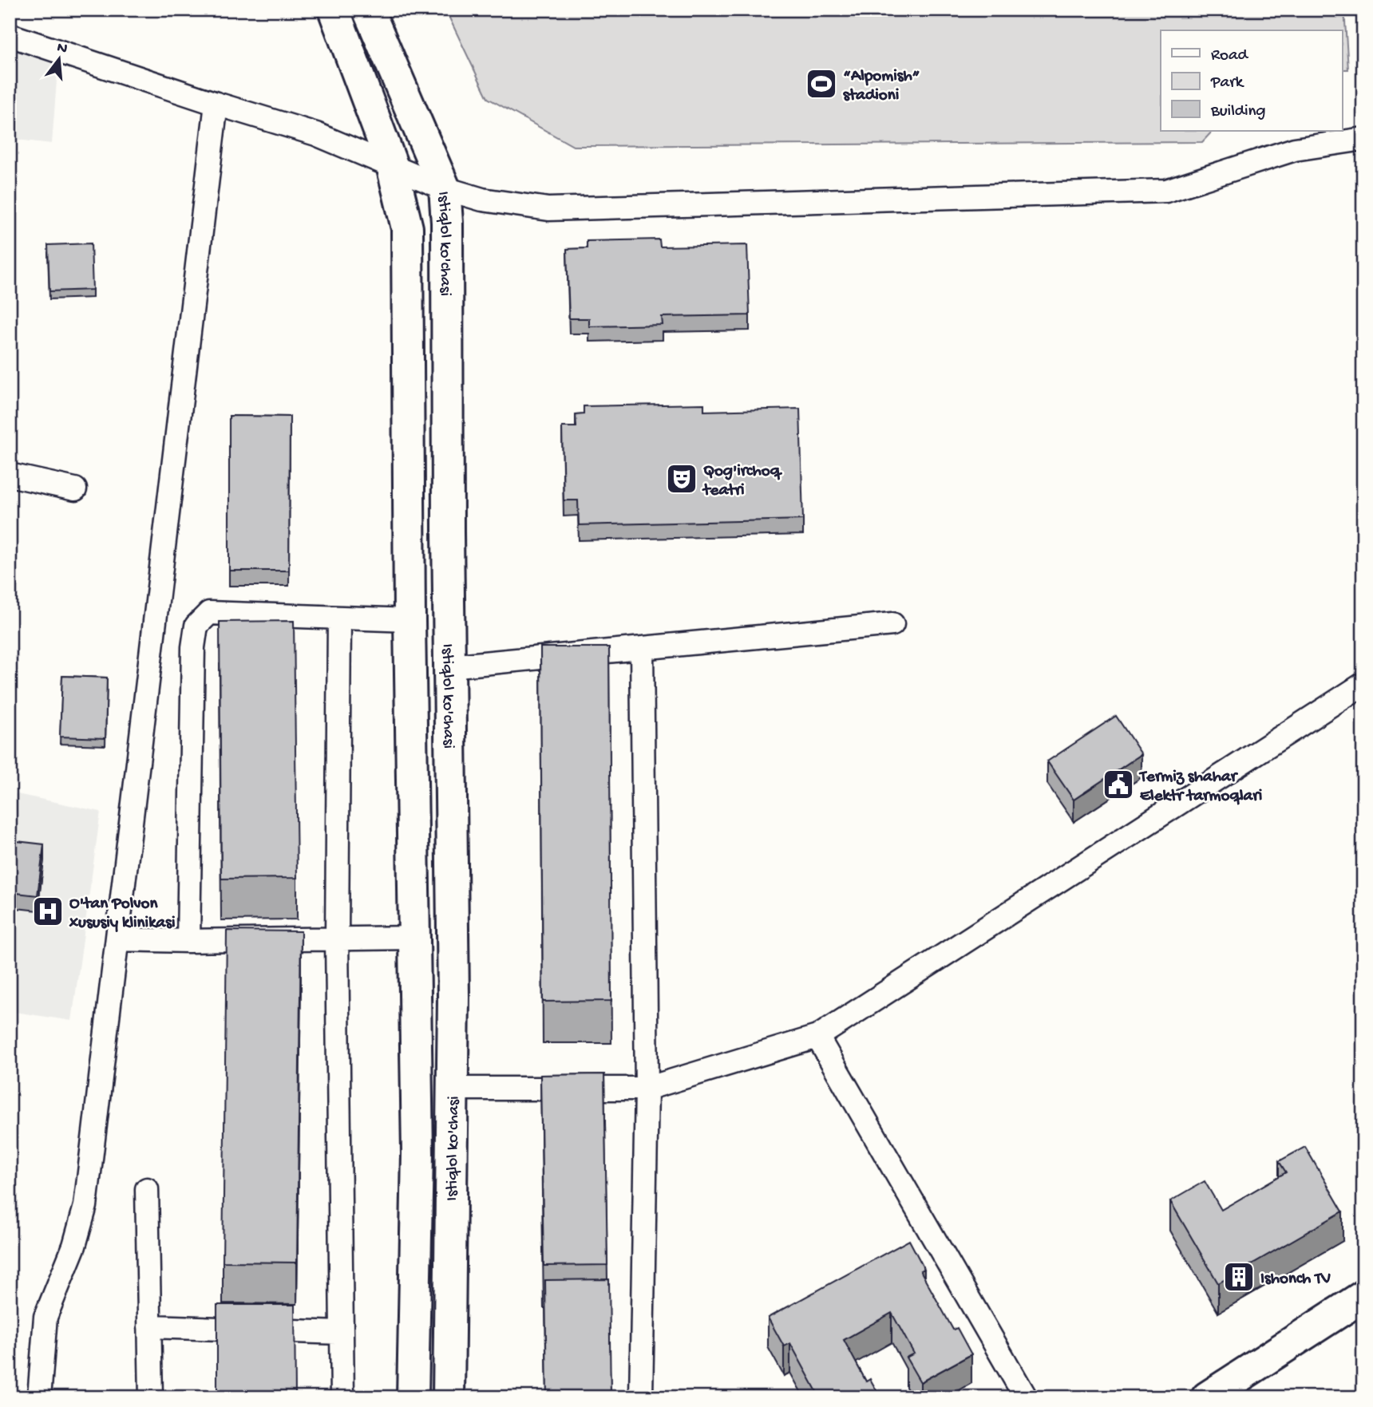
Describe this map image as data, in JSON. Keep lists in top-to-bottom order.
{
  "streets": {
    "main road": ["Istiqlol ko'chasi"]
  },
  "places": {
    "sports": ["“Alpomish” stadioni"],
    "theatre": ["Qog'irchoq teatri"],
    "public building": ["Termiz shahar Elektr tarmoqlari"],
    "hospital": ["O'tan Polvon xususiy klinikasi"],
    "building": ["Ishonch TV"]
  },
  "legend": ["Road", "Park", "Building"],
  "north": "top"
}
